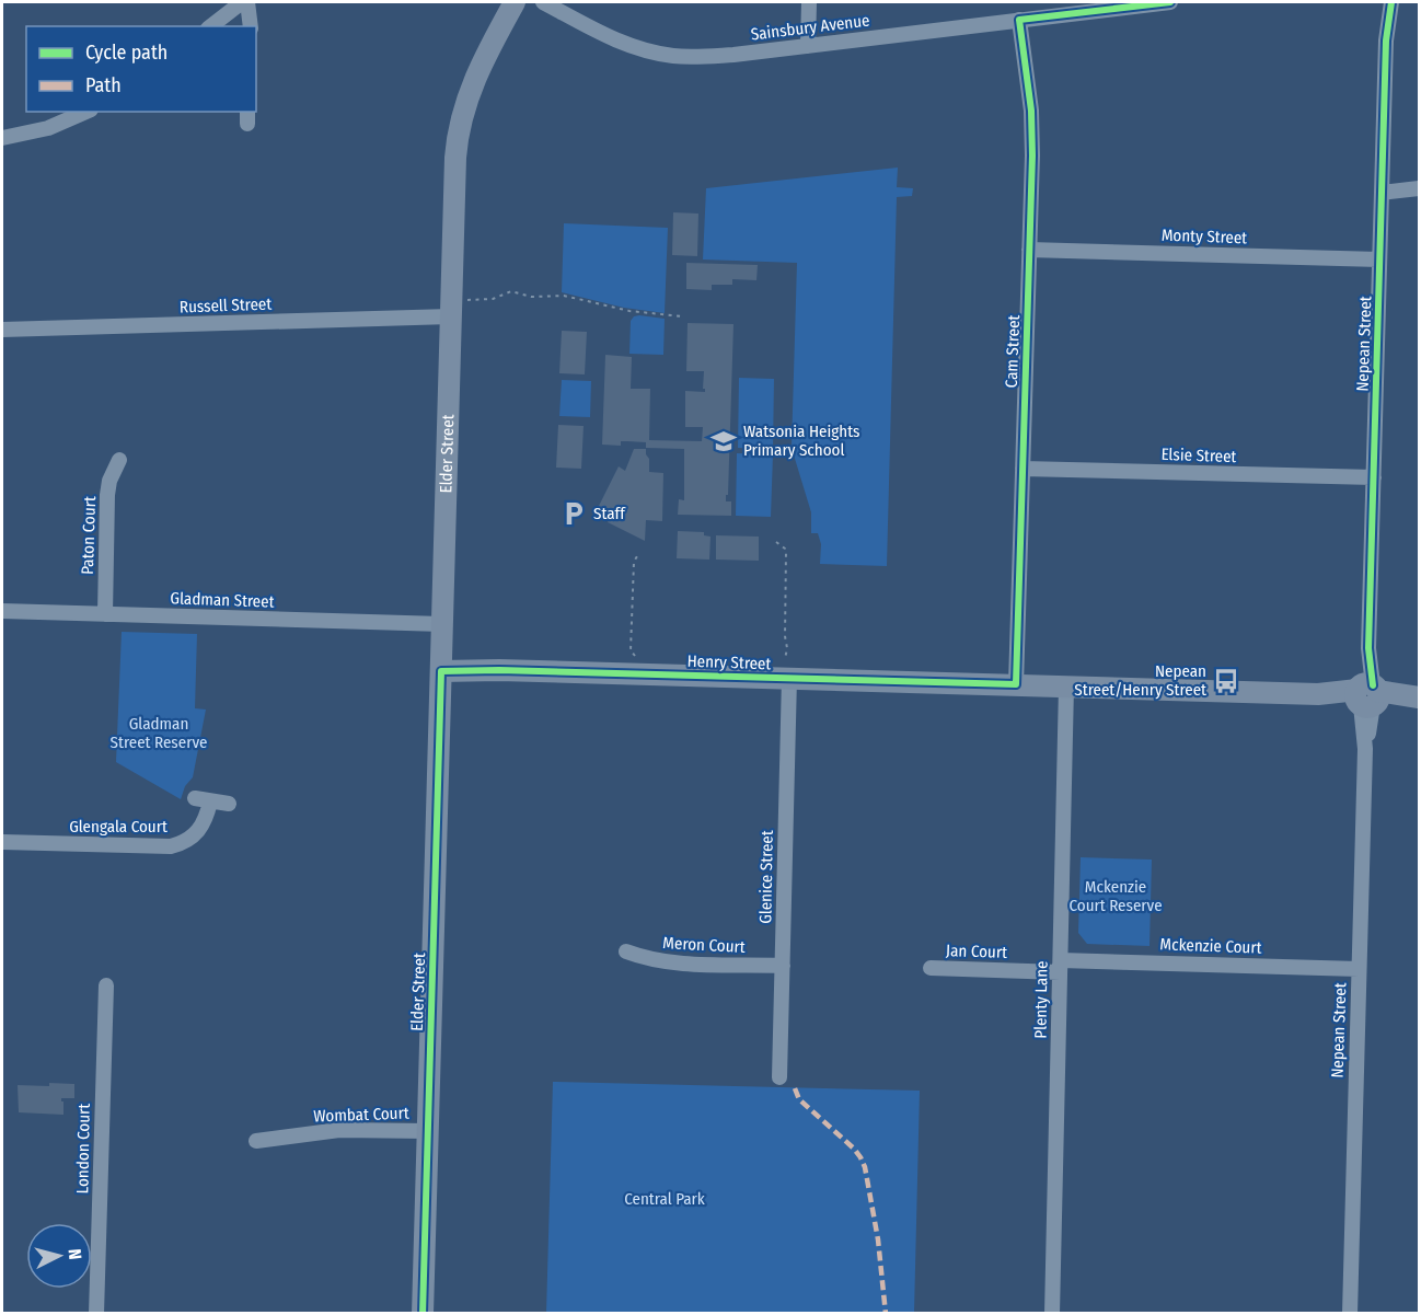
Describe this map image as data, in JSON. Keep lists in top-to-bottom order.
{
  "streets": {
    "street": [
      "Sainsbury Avenue",
      "Monty Street",
      "Russell Street",
      "Nepean Street",
      "Cam Street",
      "Elder Street",
      "Elsie Street",
      "Paton Court",
      "Gladman Street",
      "Henry Street",
      "Glengala Court",
      "Glenice Street",
      "Meron Court",
      "Mckenzie Court",
      "Jan Court",
      "Plenty Lane",
      "Wombat Court",
      "London Court"
    ]
  },
  "crossings": [
    ["Sainsbury Avenue", "Cam Street"],
    ["Monty Street", "Nepean Street"],
    ["Monty Street", "Cam Street"],
    ["Russell Street", "Elder Street"],
    ["Nepean Street", "Elsie Street"],
    ["Nepean Street", "Henry Street"],
    ["Nepean Street", "Mckenzie Court"],
    ["Cam Street", "Elsie Street"],
    ["Cam Street", "Henry Street"],
    ["Elder Street", "Gladman Street"],
    ["Elder Street", "Henry Street"],
    ["Elder Street", "Wombat Court"],
    ["Paton Court", "Gladman Street"],
    ["Henry Street", "Glenice Street"],
    ["Henry Street", "Plenty Lane"],
    ["Glenice Street", "Meron Court"],
    ["Mckenzie Court", "Jan Court"],
    ["Mckenzie Court", "Plenty Lane"],
    ["Jan Court", "Plenty Lane"]
  ],
  "parks": ["Gladman Street Reserve", "Mckenzie Court Reserve", "Central Park"],
  "places": {
    "school or university": ["Watsonia Heights Primary School"],
    "parking": ["Staff"],
    "bus stop": ["Nepean Street/Henry Street"]
  },
  "legend": ["Cycle path", "Path"],
  "north": "right"
}
